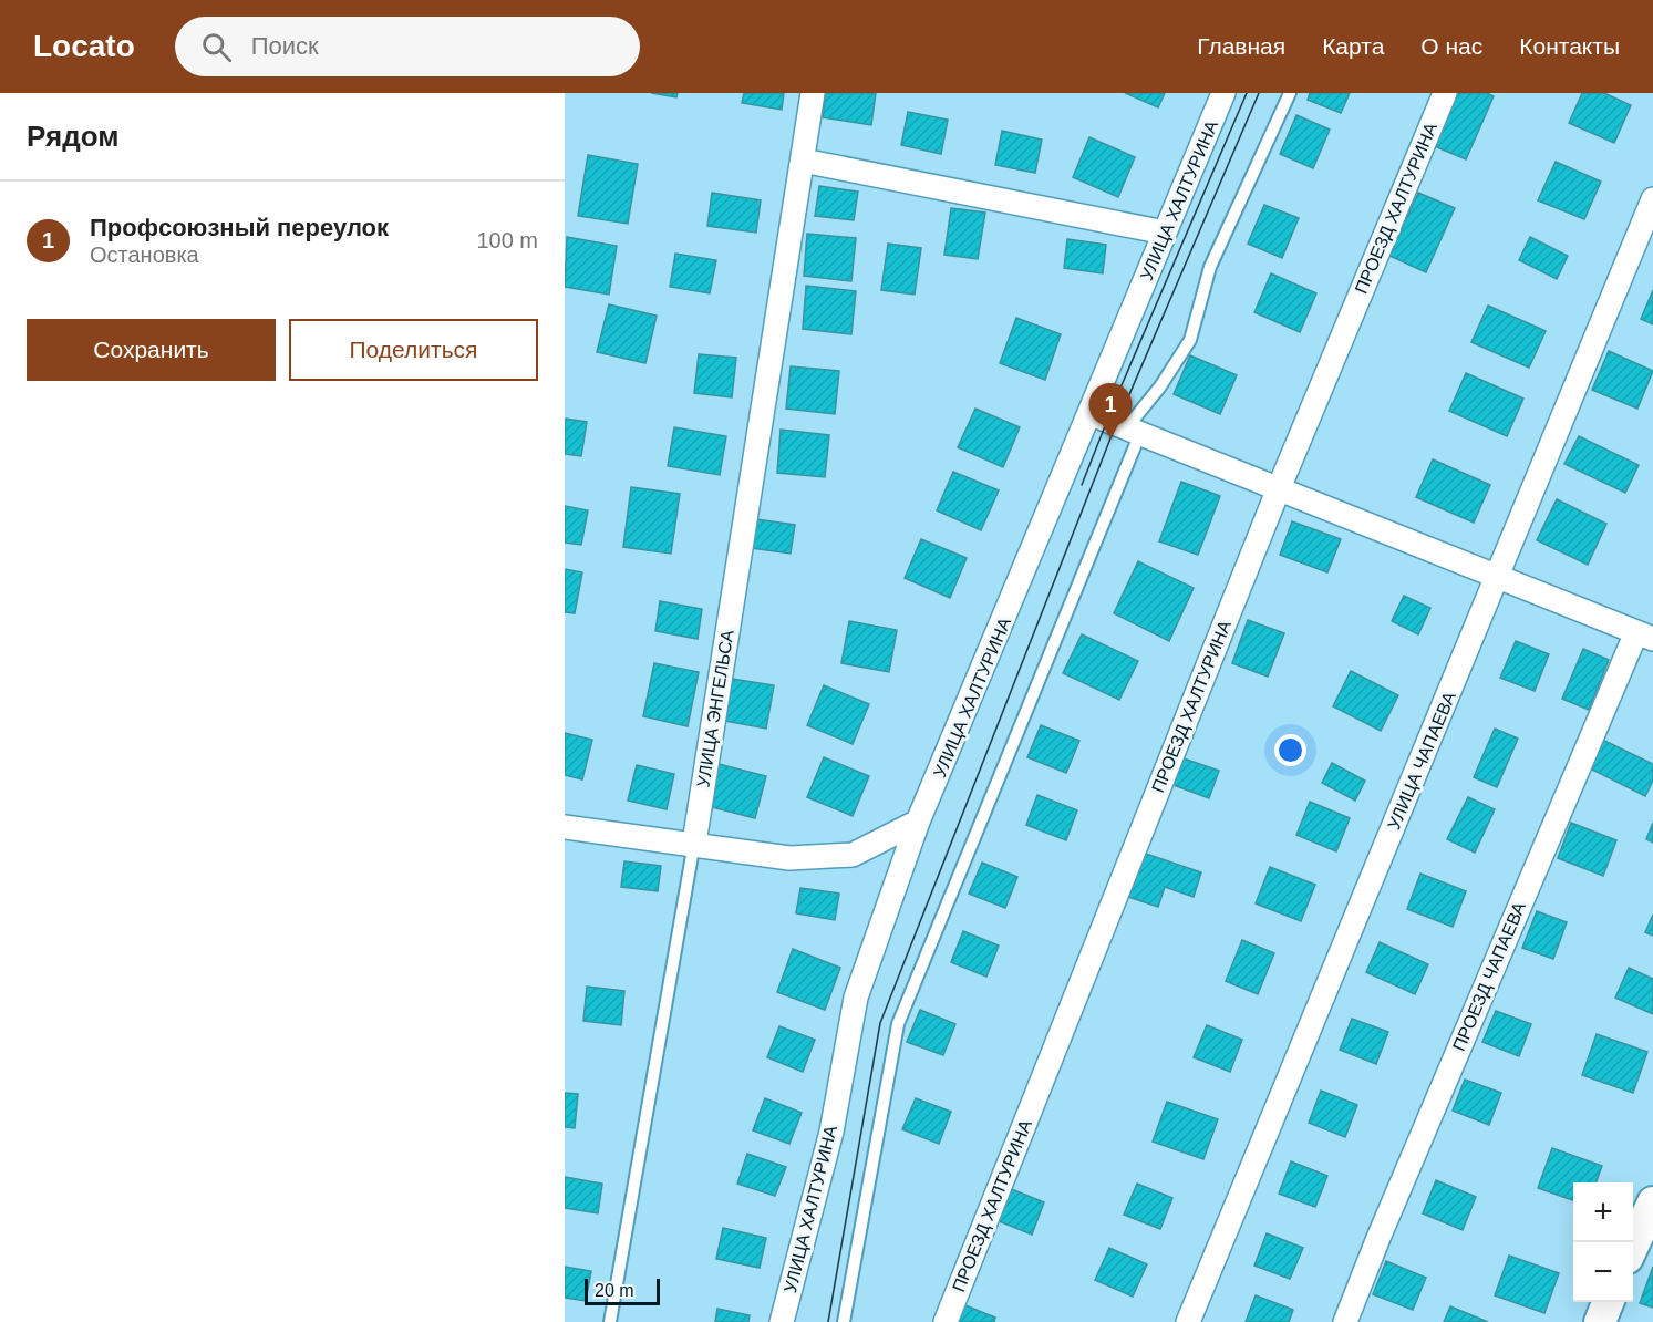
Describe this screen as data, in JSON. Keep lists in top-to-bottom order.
{
  "streets": {
    "street": [
      "УЛИЦА ХАЛТУРИНА",
      "ПРОЕЗД ХАЛТУРИНА",
      "УЛИЦА ЭНГЕЛЬСА",
      "УЛИЦА ЧАПАЕВА",
      "ПРОЕЗД ЧАПАЕВА"
    ]
  },
  "scale_bar": "20 m",
  "page": {
    "header": "Locato",
    "search": "Поиск",
    "nav": [
      "Главная",
      "Карта",
      "О нас",
      "Контакты"
    ],
    "heading": "Рядом",
    "list": [
      {
        "mark": "1",
        "name": "Профсоюзный переулок",
        "note": "Остановка",
        "value": "100 m"
      }
    ],
    "buttons": ["Сохранить", "Поделиться"],
    "pins": "1",
    "map_buttons": ["+", "−"],
    "scale": "20 m"
  }
}
